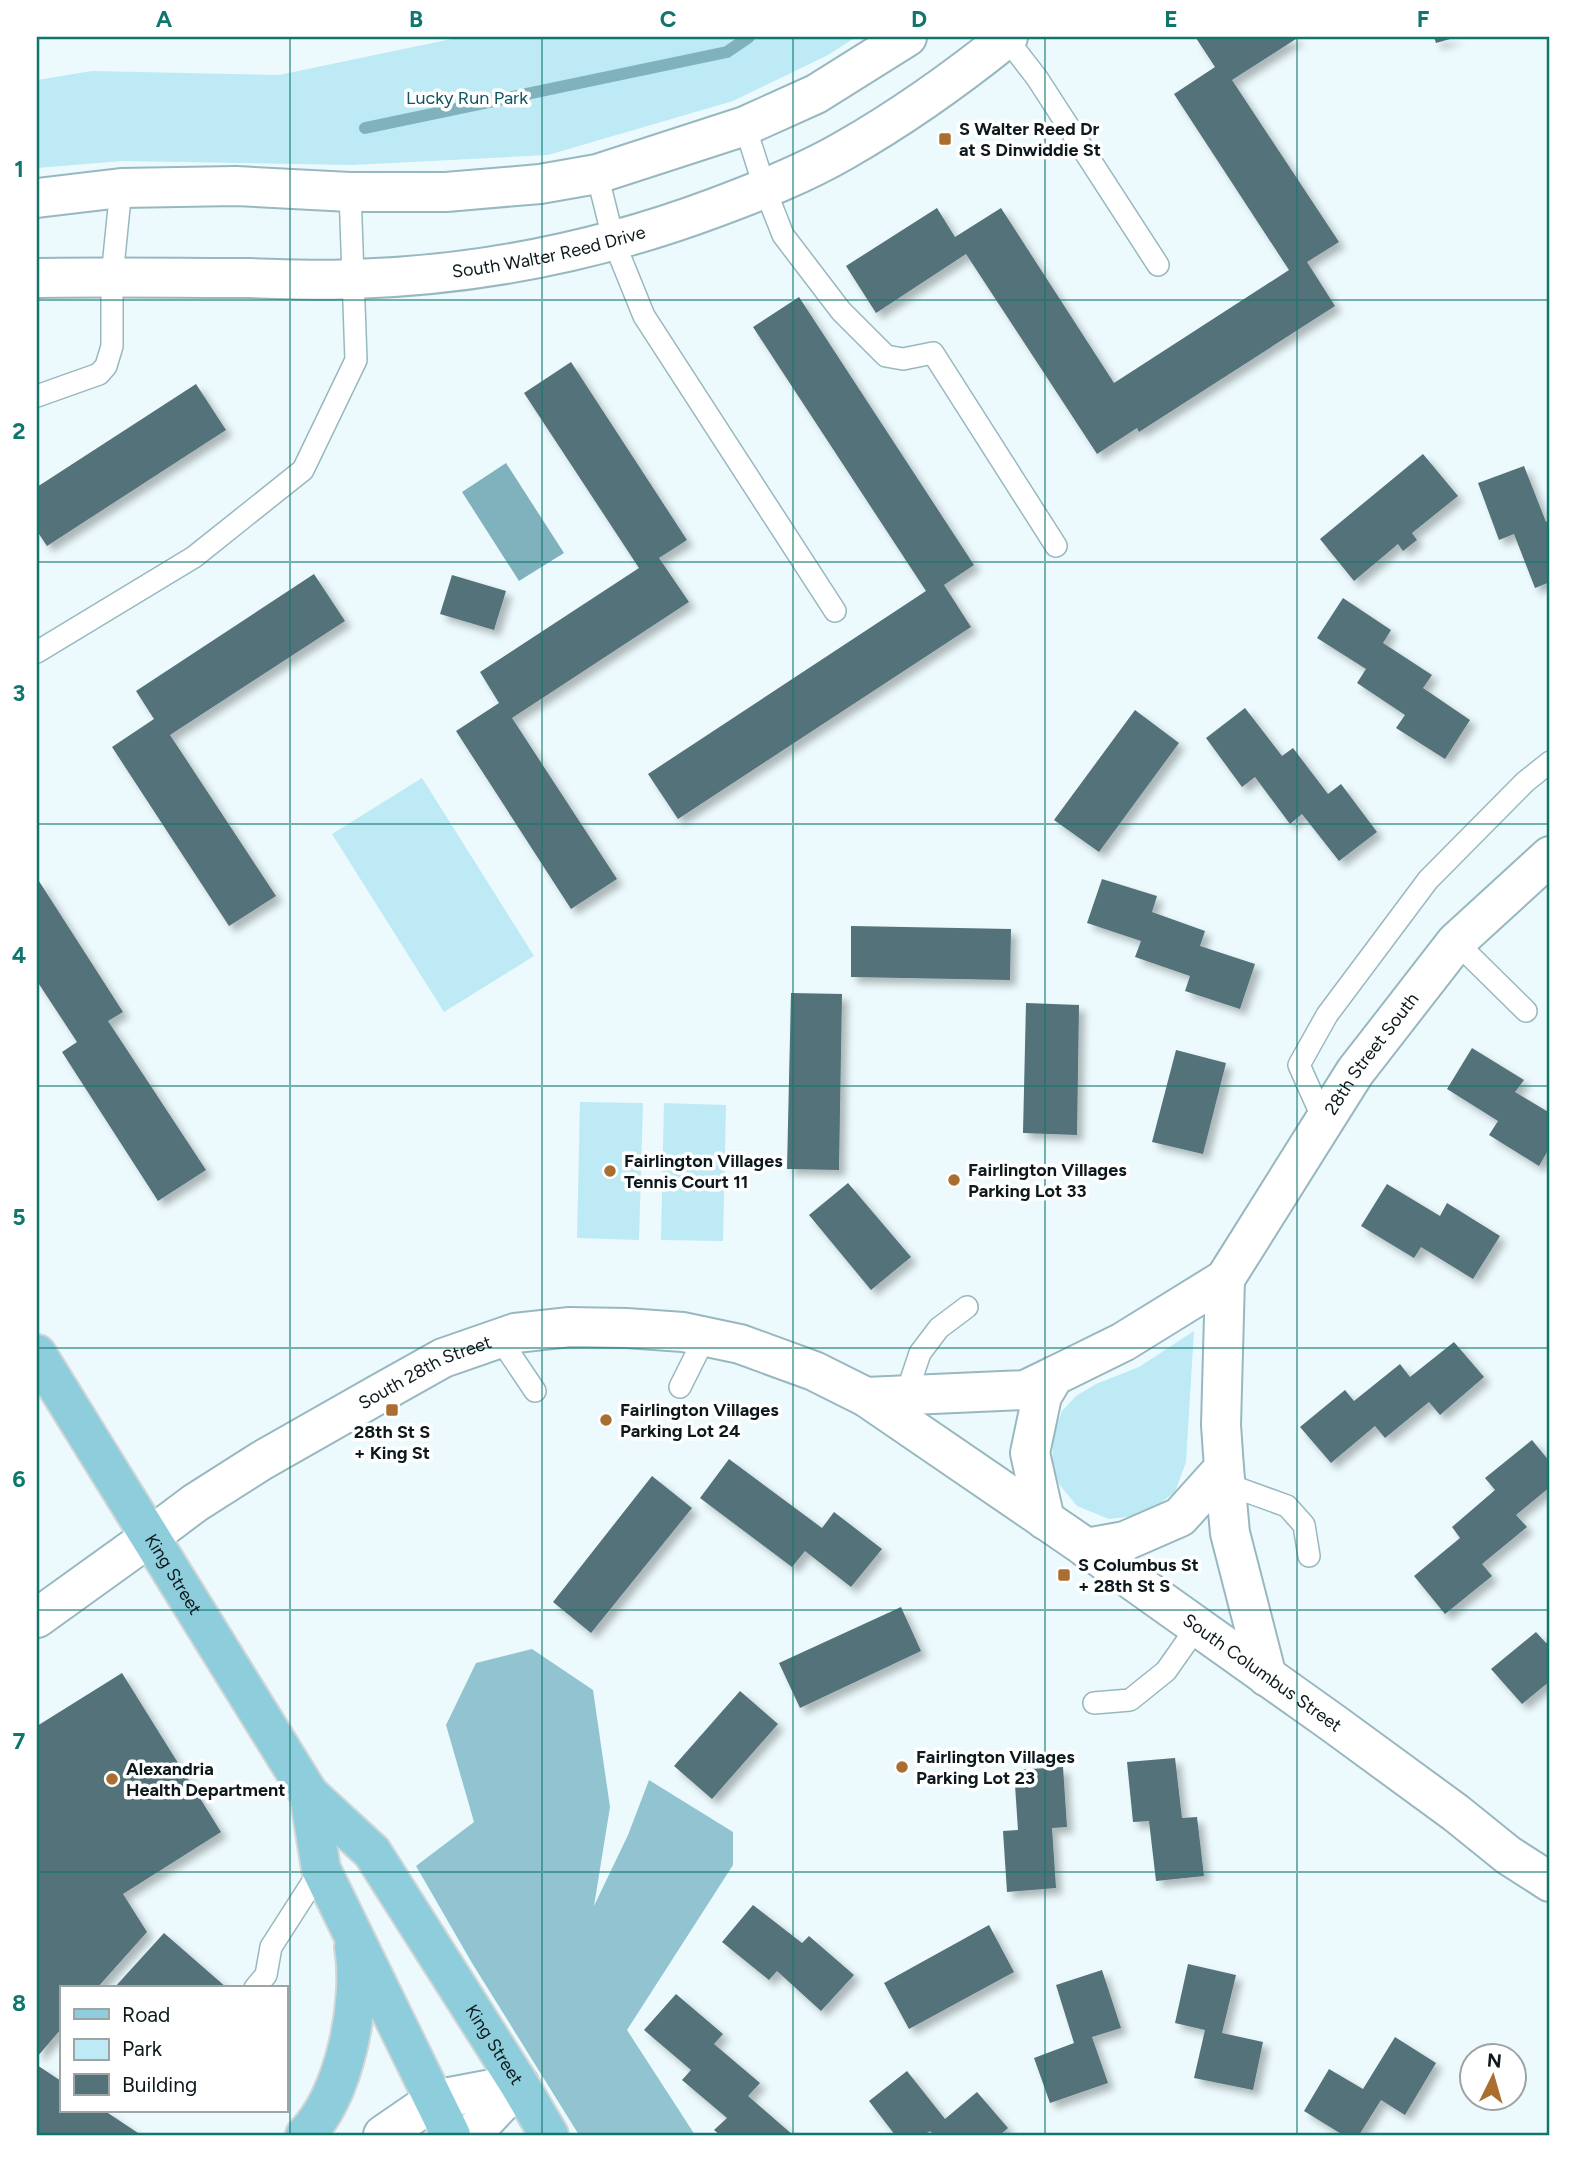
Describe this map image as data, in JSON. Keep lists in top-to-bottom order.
{
  "streets": {
    "main road": ["King Street"],
    "street": [
      "South Walter Reed Drive",
      "28th Street South",
      "South 28th Street",
      "South Columbus Street"
    ]
  },
  "crossings": [
    ["28th Street South", "South 28th Street"],
    ["28th Street South", "South Columbus Street"],
    ["South 28th Street", "King Street"],
    ["South 28th Street", "South Columbus Street"]
  ],
  "parks": ["Lucky Run Park"],
  "places": {
    "transit": ["S Walter Reed Dr at S Dinwiddie St", "28th St S + King St", "S Columbus St + 28th St S"],
    "other": [
      "Fairlington Villages Tennis Court 11",
      "Fairlington Villages Parking Lot 33",
      "Fairlington Villages Parking Lot 24",
      "Fairlington Villages Parking Lot 23",
      "Alexandria Health Department"
    ]
  },
  "legend": ["Road", "Park", "Building"],
  "north": "top",
  "grid": {
    "columns": [
      "A",
      "B",
      "C",
      "D",
      "E",
      "F"
    ],
    "rows": [
      "1",
      "2",
      "3",
      "4",
      "5",
      "6",
      "7",
      "8"
    ]
  }
}
